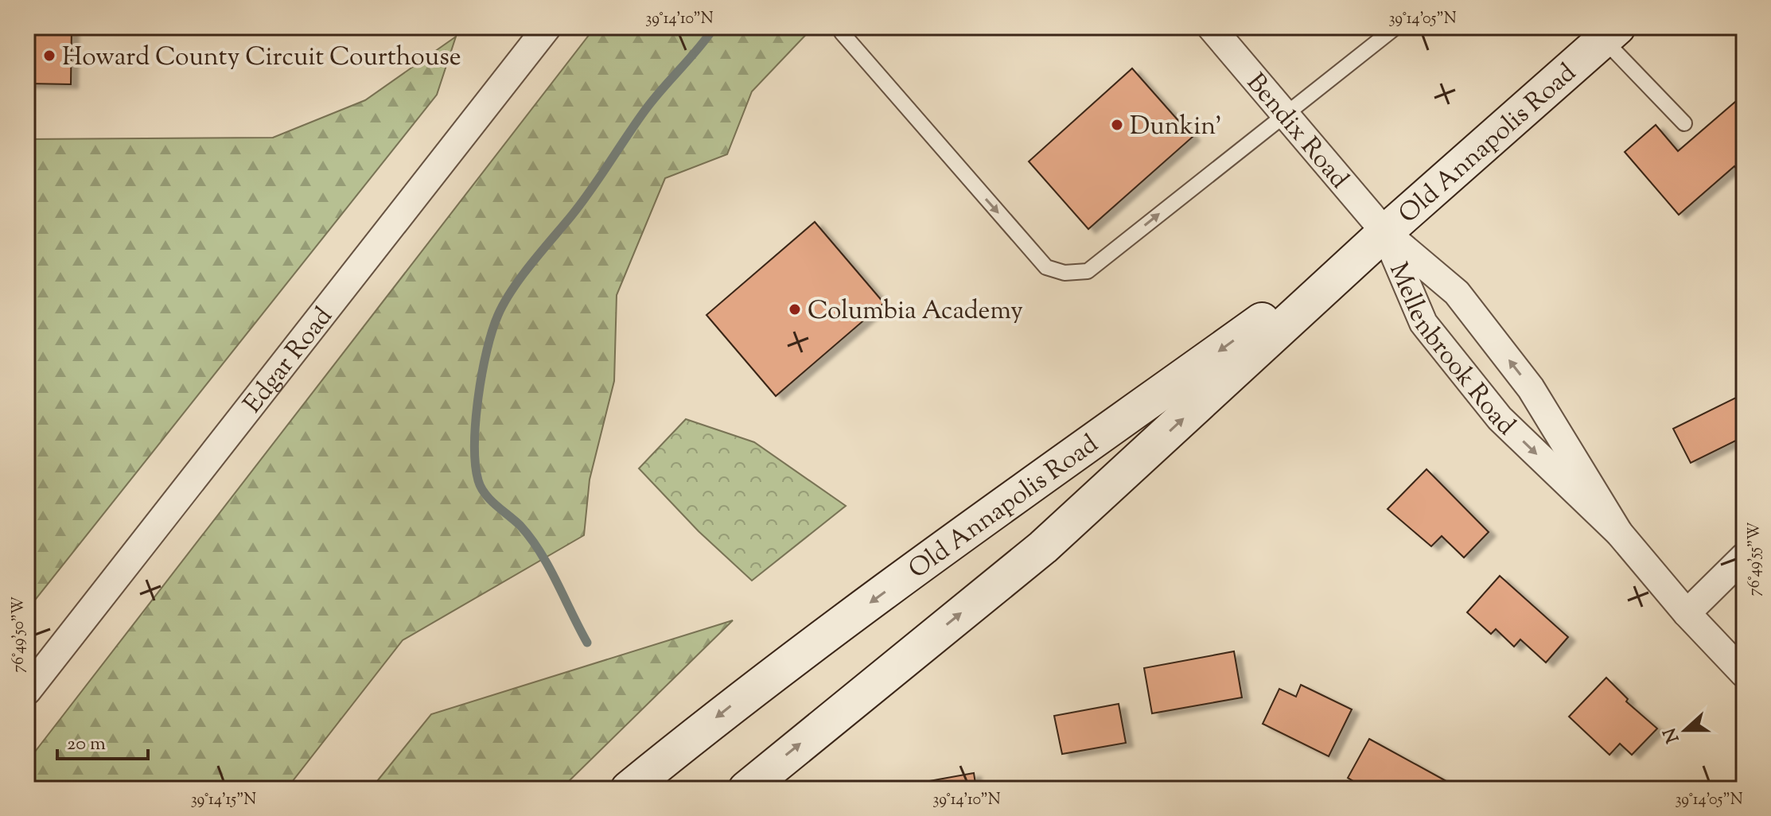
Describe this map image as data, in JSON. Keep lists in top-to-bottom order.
{
  "streets": {
    "main road": ["Old Annapolis Road"],
    "street": ["Bendix Road", "Mellenbrook Road", "Edgar Road"]
  },
  "crossings": [
    ["Bendix Road", "Old Annapolis Road"],
    ["Bendix Road", "Mellenbrook Road"],
    ["Old Annapolis Road", "Mellenbrook Road"]
  ],
  "places": ["Howard County Circuit Courthouse", "Dunkin'", "Columbia Academy"],
  "scale_bar": "20 m",
  "north": "left",
  "coordinates": [
    "39°14'10\"N",
    "39°14'05\"N",
    "76°49'55\"W",
    "76°49'50\"W",
    "39°14'15\"N"
  ]
}
